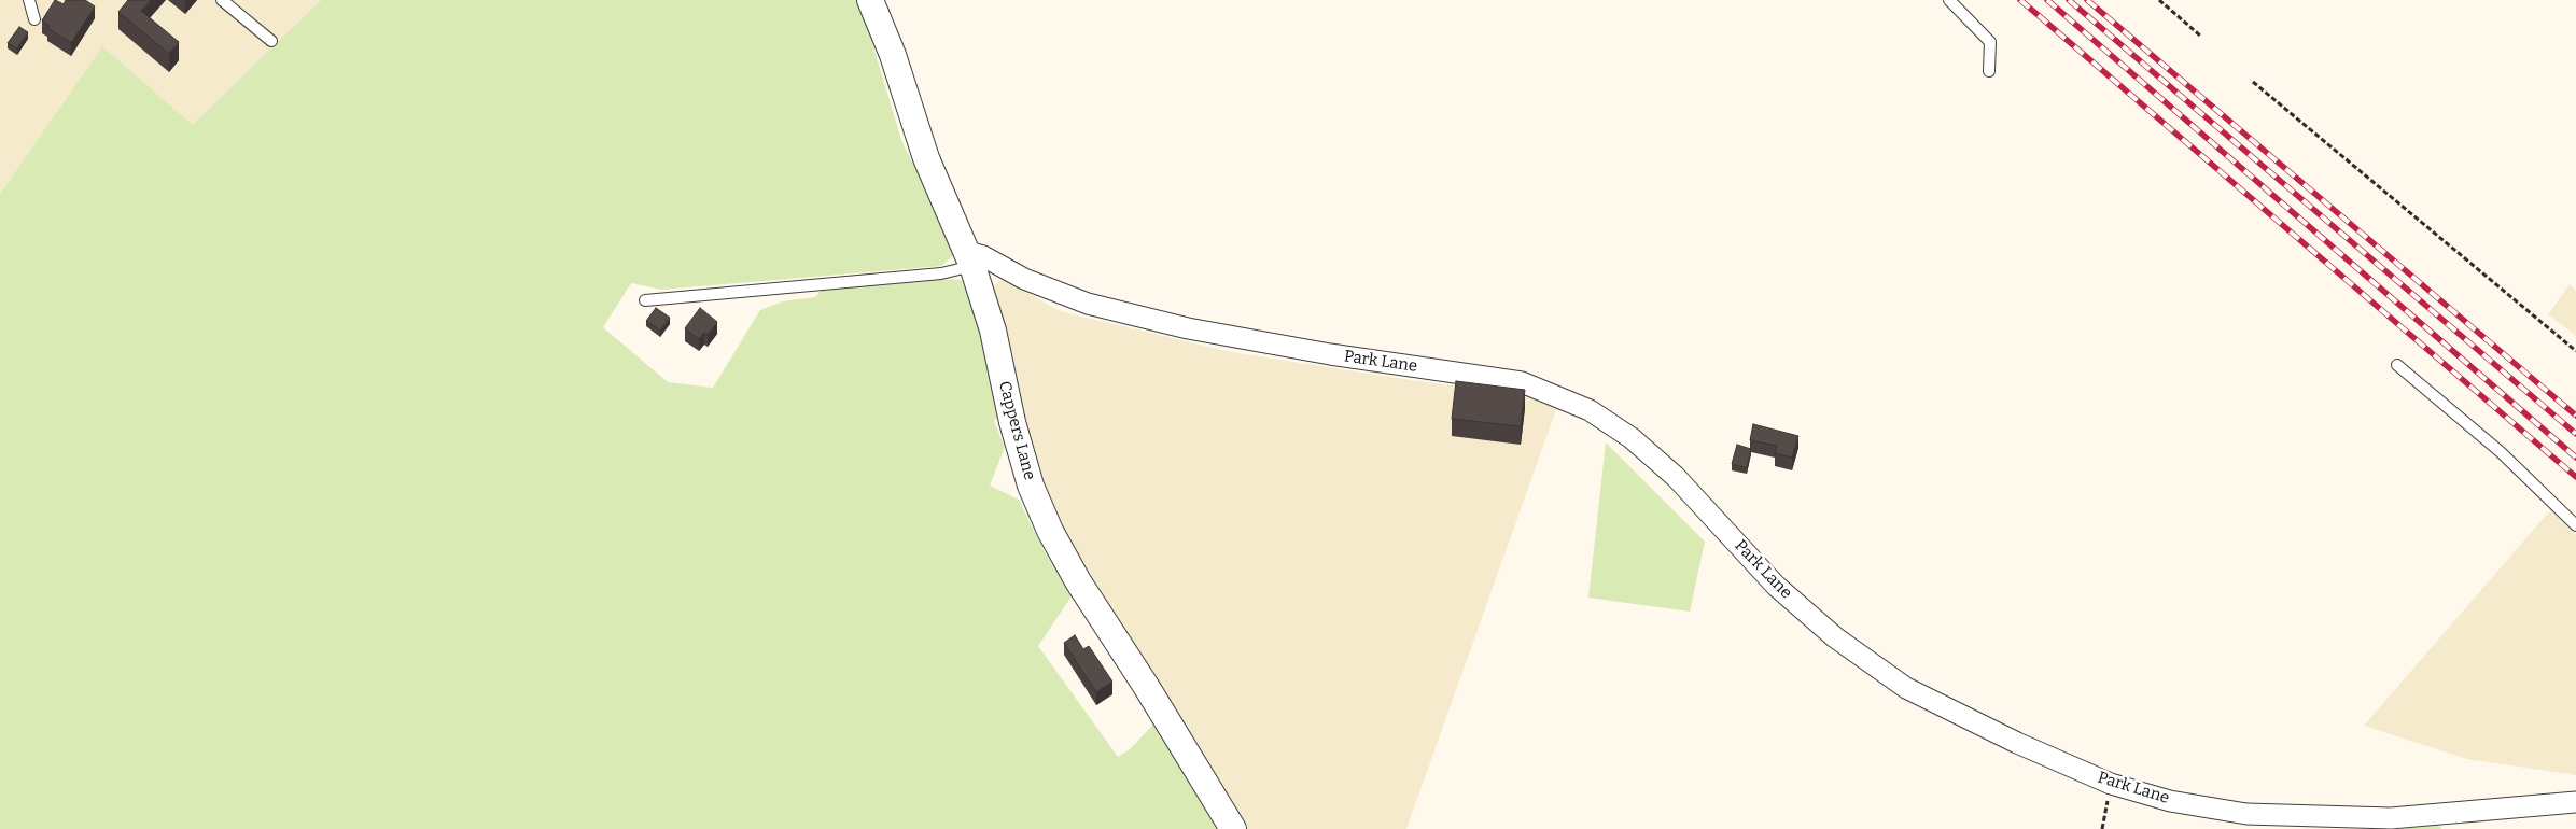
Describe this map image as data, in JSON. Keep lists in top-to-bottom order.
{
  "streets": {
    "street": ["Park Lane", "Cappers Lane"]
  },
  "crossings": [
    ["Park Lane", "Cappers Lane"]
  ]
}
